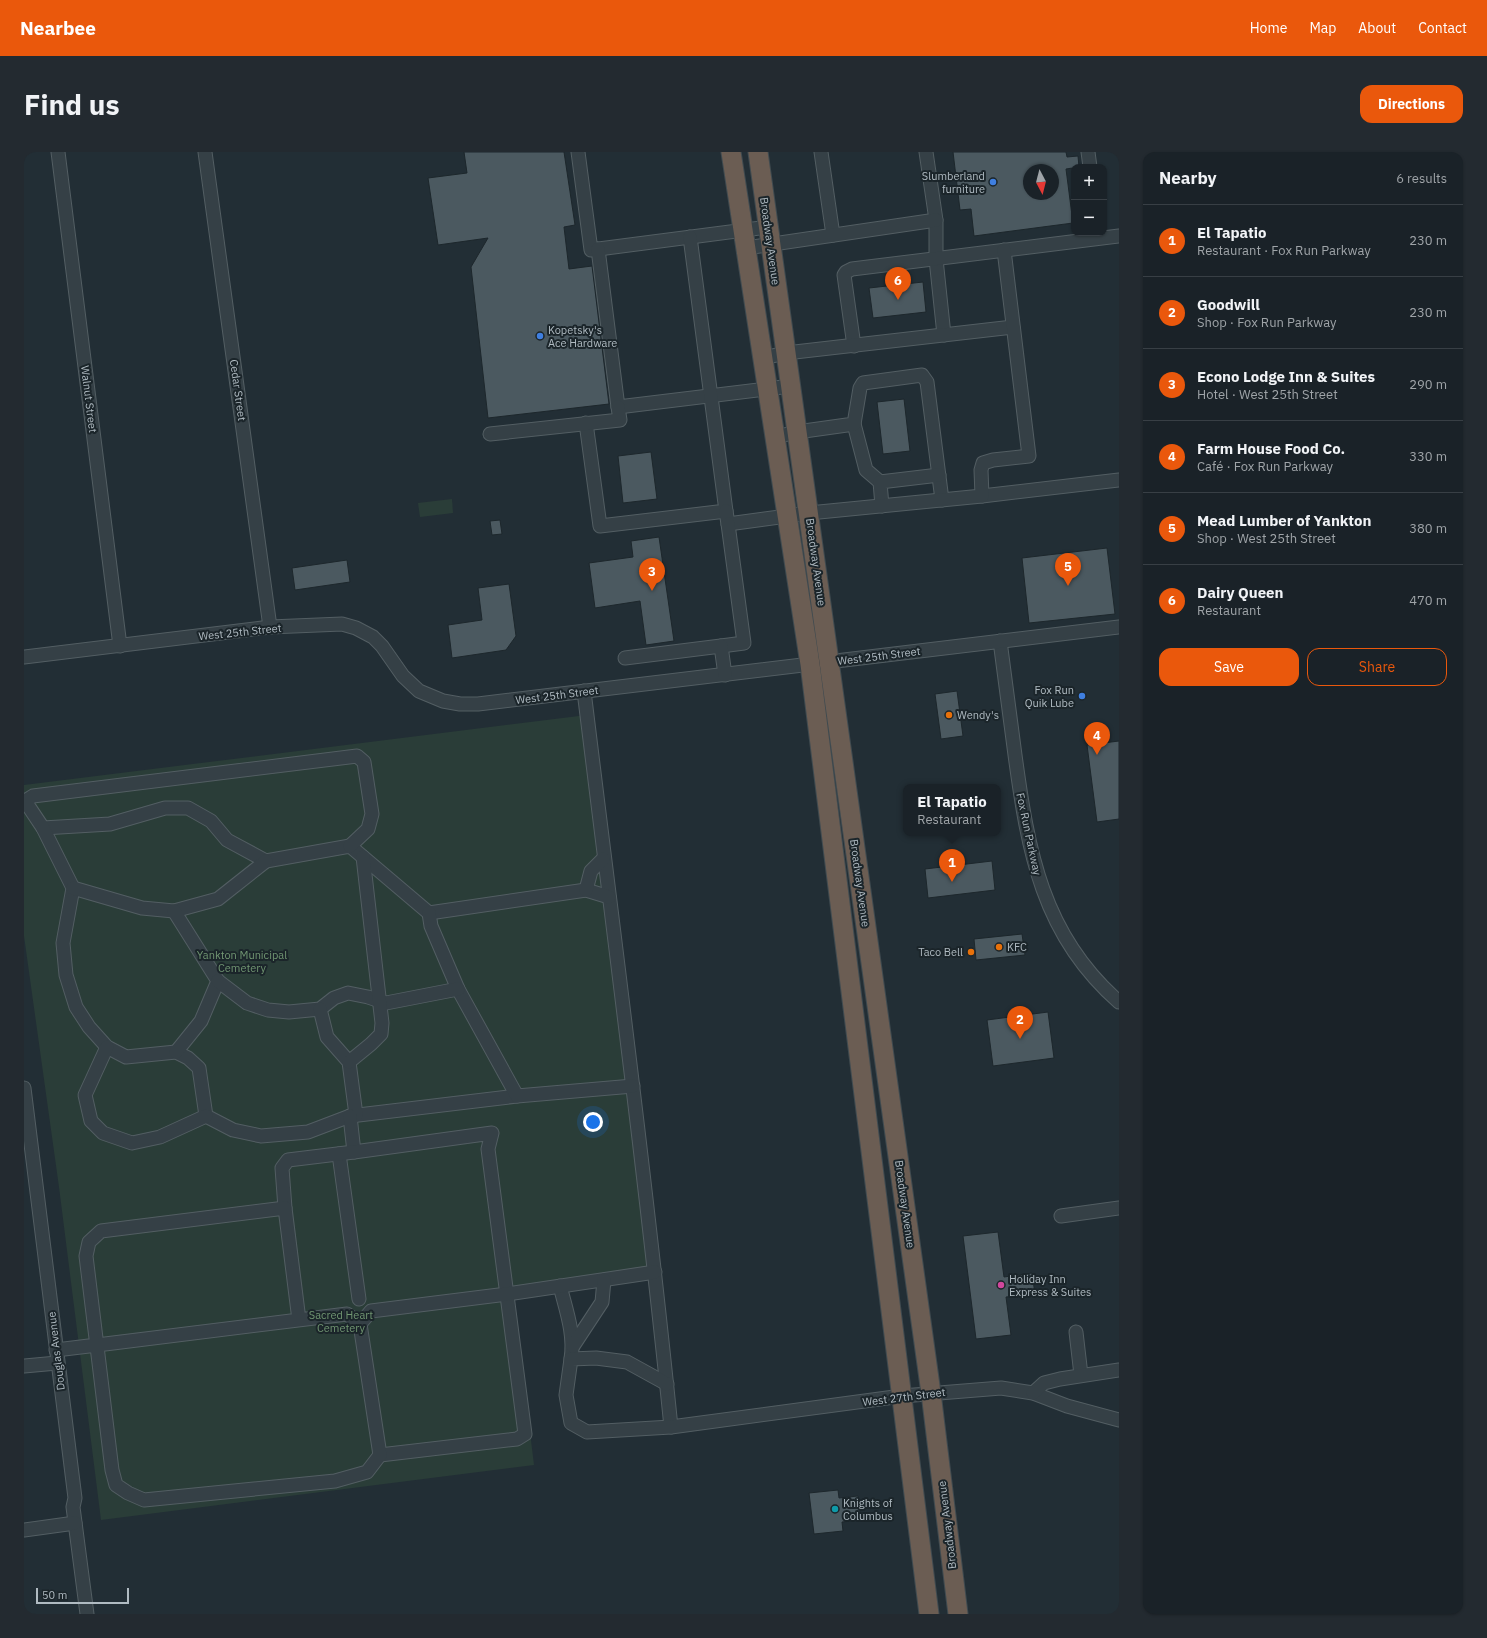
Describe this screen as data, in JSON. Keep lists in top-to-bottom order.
{
  "streets": {
    "highway": ["Broadway Avenue"],
    "street": [
      "Cedar Street",
      "Walnut Street",
      "West 25th Street",
      "Fox Run Parkway",
      "Douglas Avenue",
      "West 27th Street"
    ]
  },
  "crossings": [
    ["Broadway Avenue", "West 25th Street"],
    ["Broadway Avenue", "West 27th Street"],
    ["Cedar Street", "West 25th Street"],
    ["Walnut Street", "West 25th Street"],
    ["West 25th Street", "Fox Run Parkway"]
  ],
  "parks": ["Yankton Municipal Cemetery", "Sacred Heart Cemetery"],
  "places": [
    "Slumberland furniture",
    "Kopetsky's Ace Hardware",
    "Fox Run Quik Lube",
    "Wendy's",
    "KFC",
    "Taco Bell",
    "Holiday Inn Express & Suites",
    "Knights of Columbus"
  ],
  "scale_bar": "50 m",
  "north": "bottom",
  "page": {
    "header": "Nearbee",
    "nav": [
      "Home",
      "Map",
      "About",
      "Contact"
    ],
    "buttons": [
      "Directions",
      ["Save", "Share"]
    ],
    "title": "Find us",
    "heading": ["Nearby", "6 results"],
    "map_buttons": ["+", "−"],
    "list": [
      {
        "mark": "1",
        "name": "El Tapatio",
        "note": "Restaurant · Fox Run Parkway",
        "value": "230 m"
      },
      {
        "mark": "2",
        "name": "Goodwill",
        "note": "Shop · Fox Run Parkway",
        "value": "230 m"
      },
      {
        "mark": "3",
        "name": "Econo Lodge Inn & Suites",
        "note": "Hotel · West 25th Street",
        "value": "290 m"
      },
      {
        "mark": "4",
        "name": "Farm House Food Co.",
        "note": "Café · Fox Run Parkway",
        "value": "330 m"
      },
      {
        "mark": "5",
        "name": "Mead Lumber of Yankton",
        "note": "Shop · West 25th Street",
        "value": "380 m"
      },
      {
        "mark": "6",
        "name": "Dairy Queen",
        "note": "Restaurant",
        "value": "470 m"
      }
    ],
    "pins": [
      "6",
      "5",
      "3",
      "4",
      "1",
      "2"
    ],
    "popup": ["El Tapatio", "Restaurant"],
    "scale": "50 m"
  }
}
